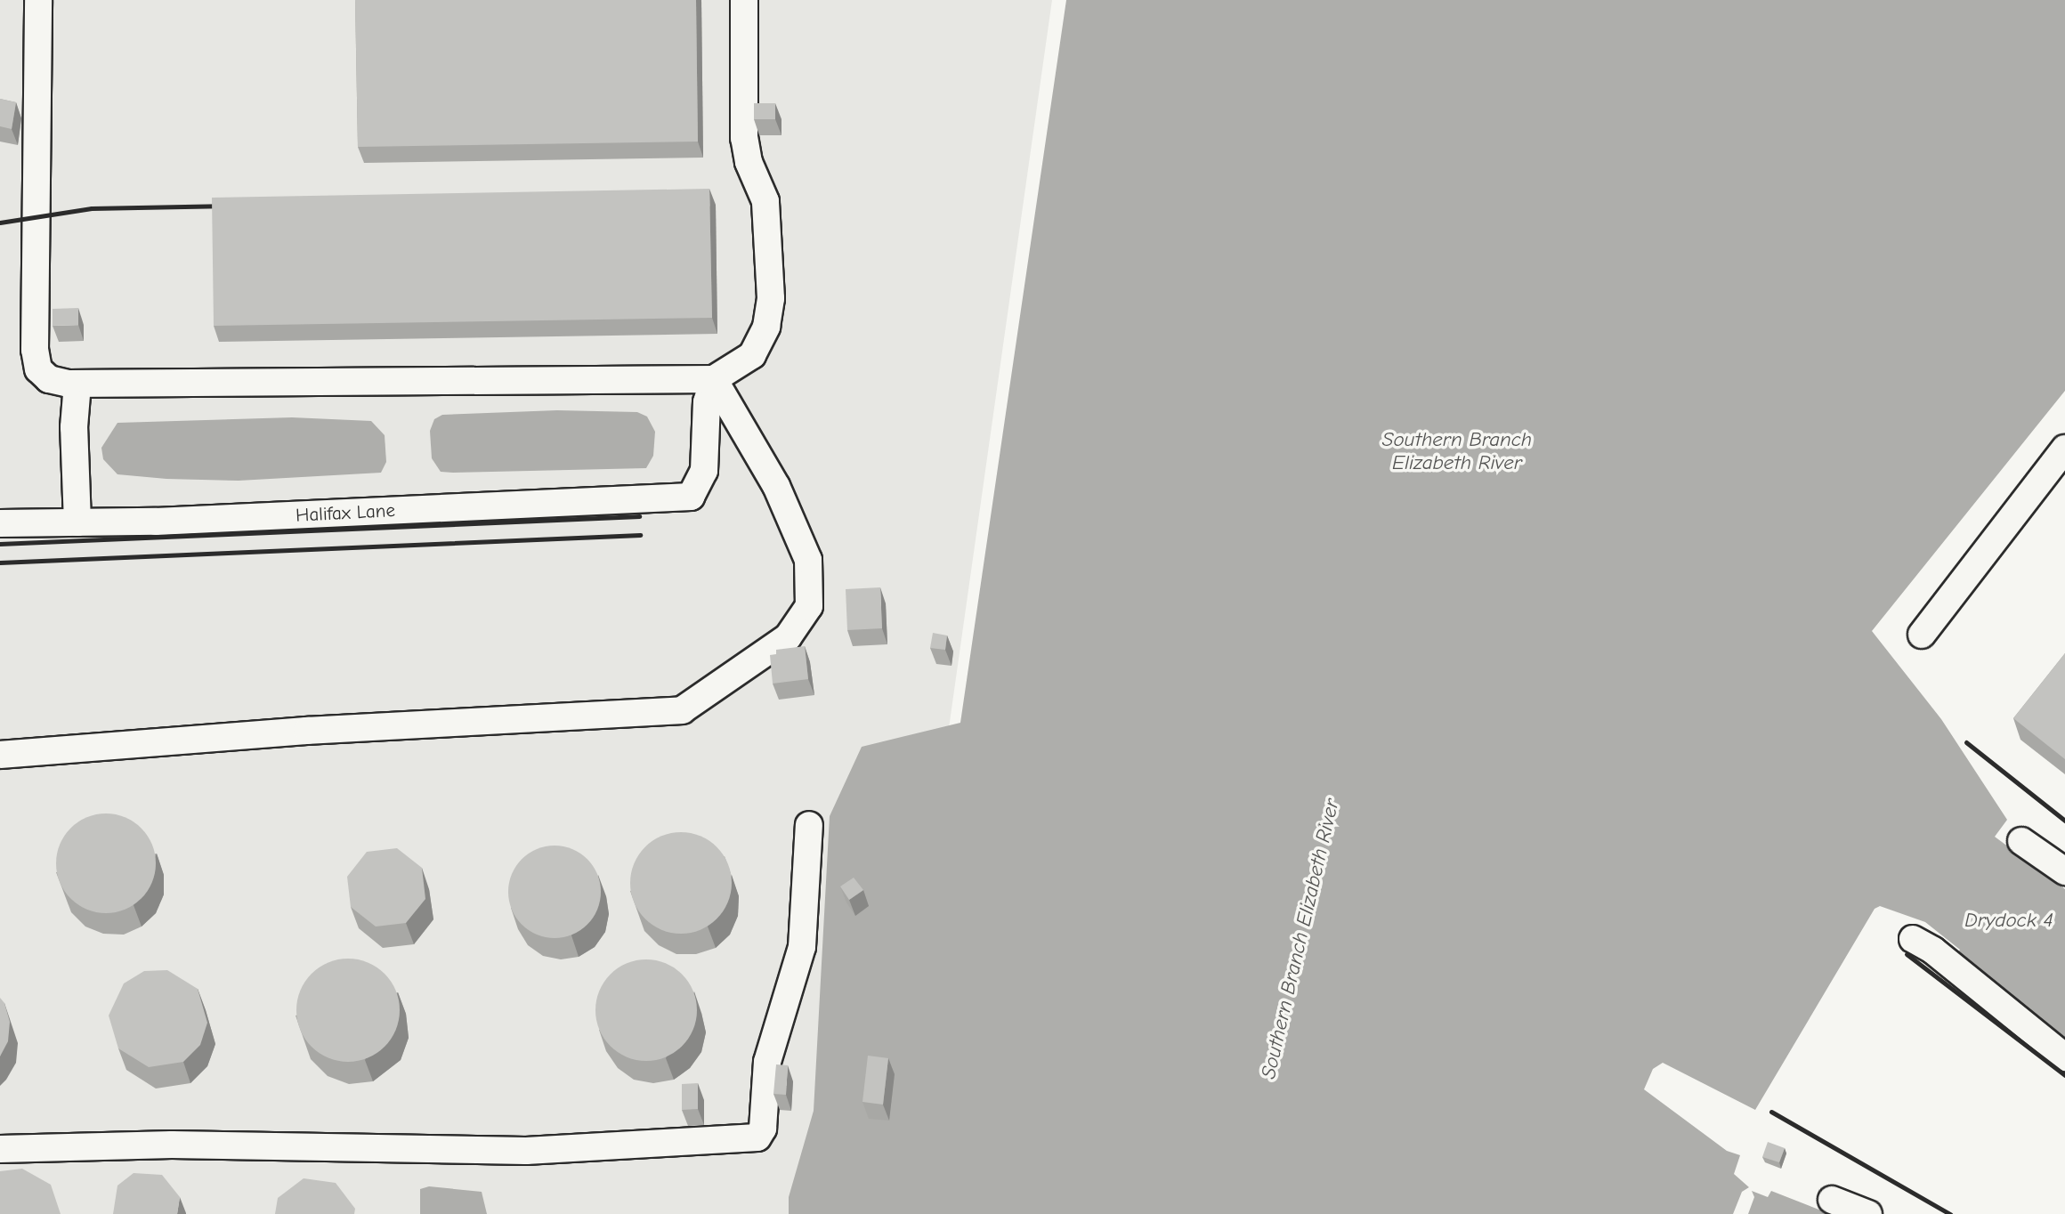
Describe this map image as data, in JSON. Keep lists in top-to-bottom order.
{
  "streets": {
    "street": ["Halifax Lane"]
  },
  "water": ["Southern Branch Elizabeth River", "Drydock 4"]
}
